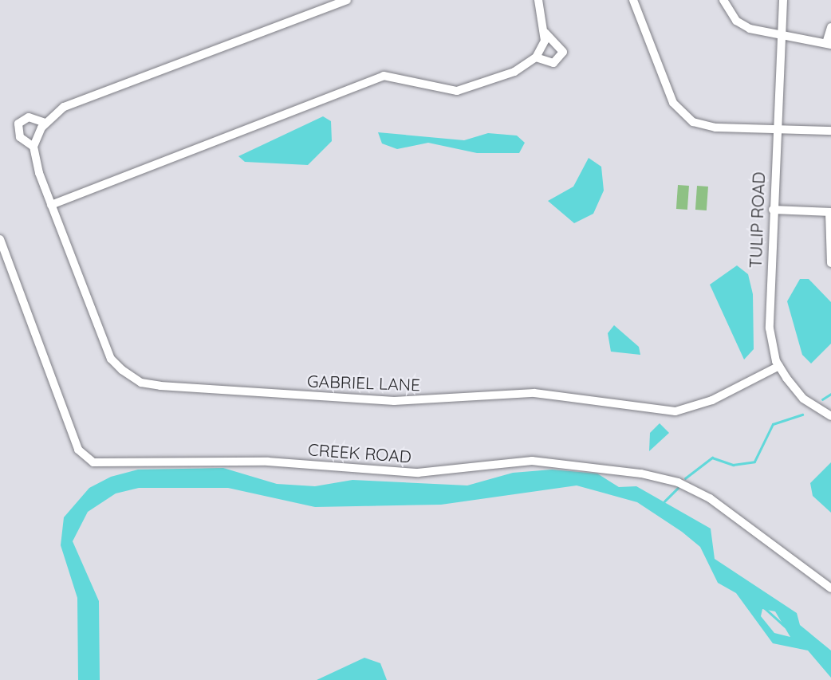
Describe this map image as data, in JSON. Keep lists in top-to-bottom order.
{
  "streets": {
    "street": ["TULIP ROAD", "GABRIEL LANE", "CREEK ROAD"]
  },
  "crossings": [
    ["TULIP ROAD", "GABRIEL LANE"]
  ]
}
